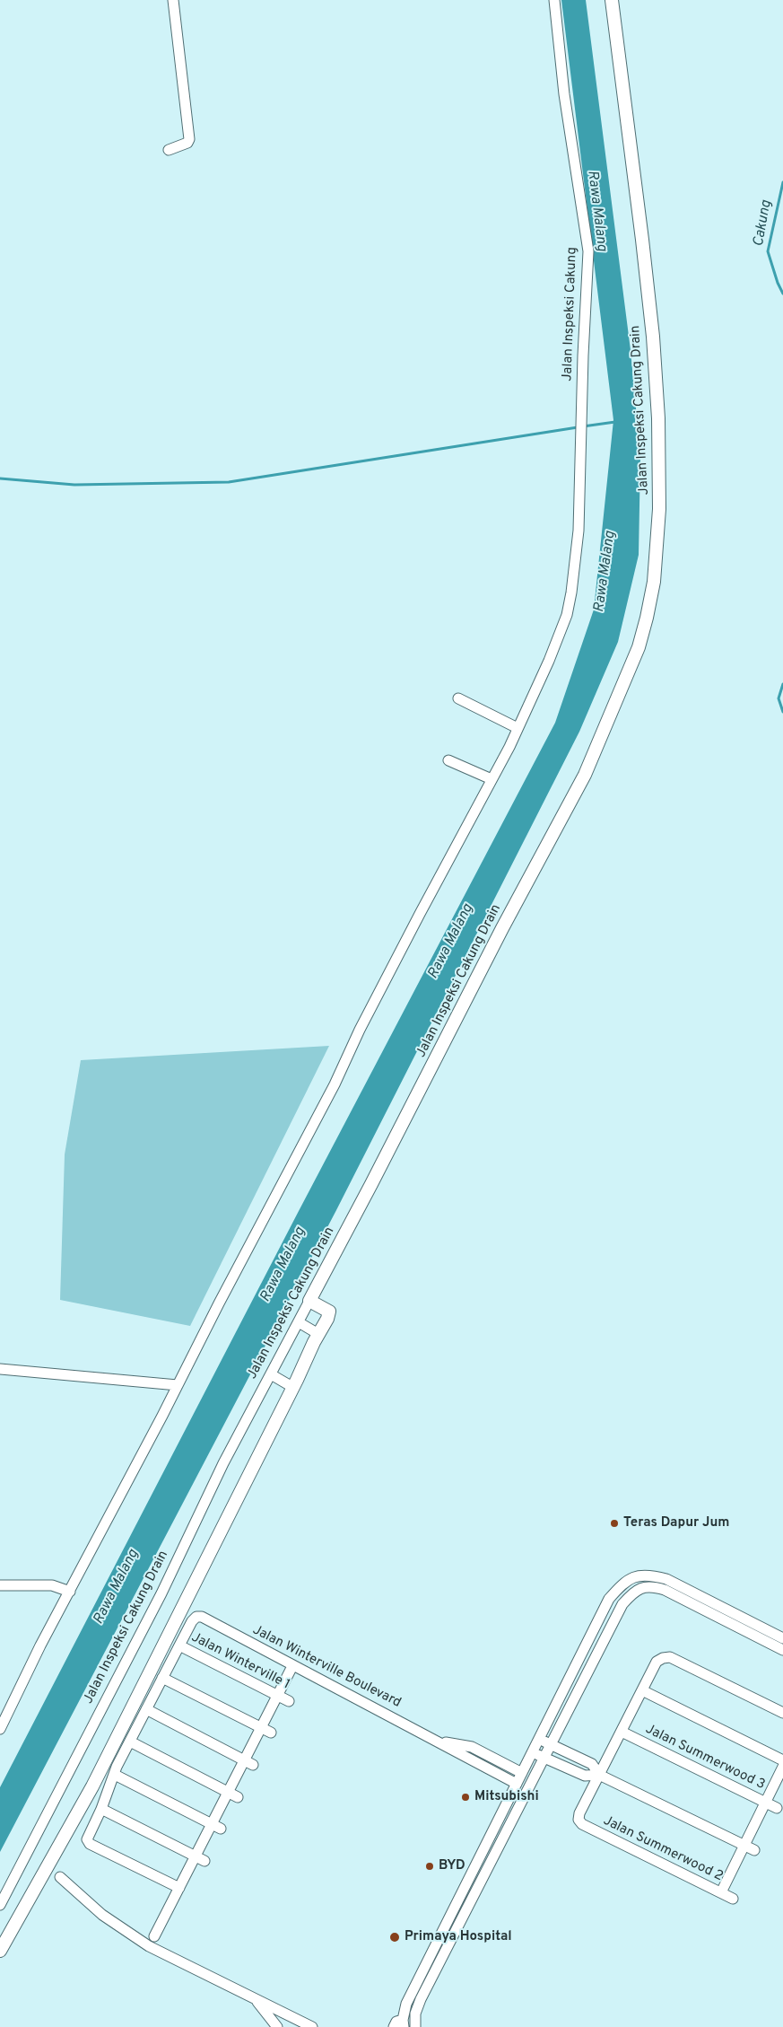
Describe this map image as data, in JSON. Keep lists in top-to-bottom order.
{
  "streets": {
    "street": [
      "Jalan Inspeksi Cakung",
      "Jalan Inspeksi Cakung Drain",
      "Jalan Winterville 1",
      "Jalan Winterville Boulevard",
      "Jalan Summerwood 3",
      "Jalan Summerwood 2"
    ]
  },
  "crossings": [
    ["Jalan Winterville 1", "Jalan Winterville Boulevard"]
  ],
  "water": ["Rawa Malang", "Cakung"],
  "places": [
    "Teras Dapur Jum",
    "Mitsubishi",
    "BYD",
    "Primaya Hospital"
  ]
}
